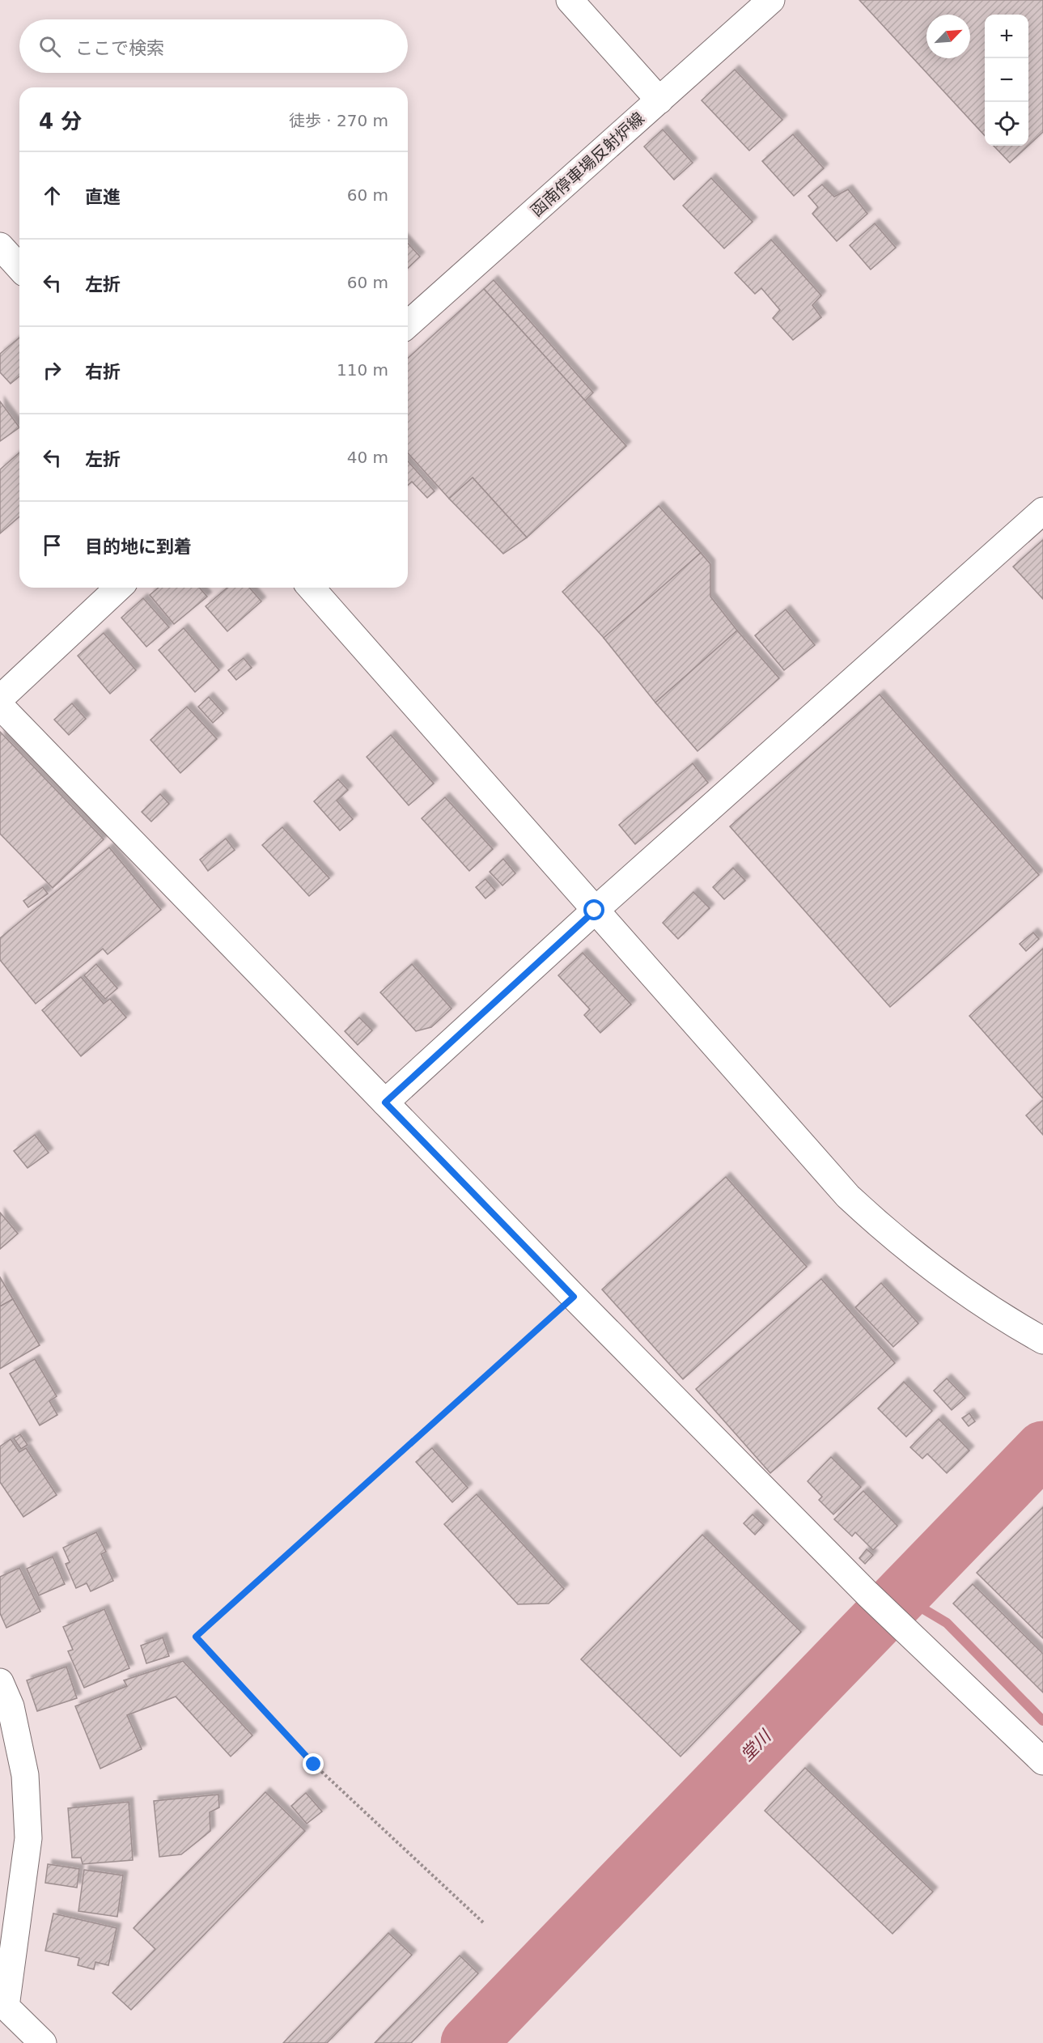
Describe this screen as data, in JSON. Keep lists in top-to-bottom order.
{
  "streets": {
    "street": ["函南停車場反射炉線"]
  },
  "water": ["堂川"],
  "north": "top right",
  "page": {
    "map_buttons": ["+", "−"],
    "search": "ここで検索",
    "heading": ["4 分", "徒歩 · 270 m"],
    "list": [
      ["直進", "60 m"],
      ["左折", "60 m"],
      ["右折", "110 m"],
      ["左折", "40 m"],
      "目的地に到着"
    ]
  }
}
